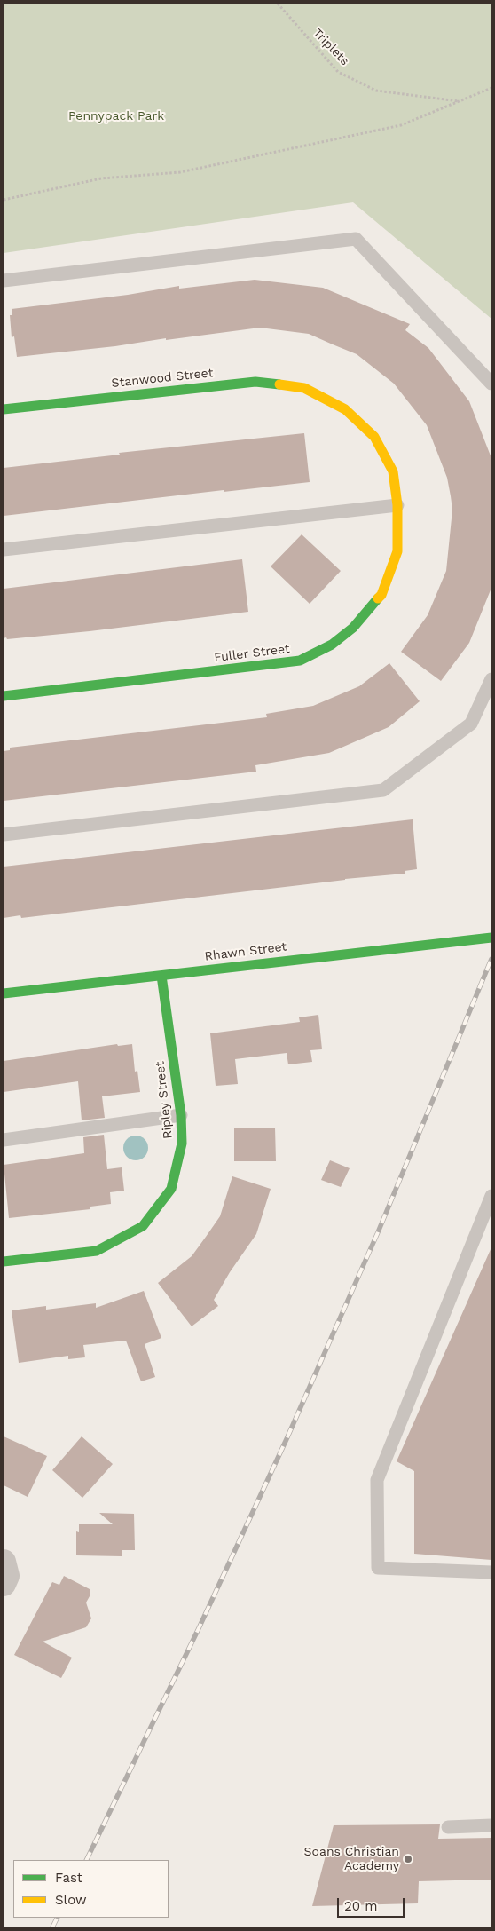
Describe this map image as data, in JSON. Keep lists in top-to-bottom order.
{
  "streets": {
    "street": [
      "Stanwood Street",
      "Fuller Street",
      "Rhawn Street",
      "Ripley Street"
    ],
    "path": ["Triplets"]
  },
  "crossings": [
    ["Stanwood Street", "Fuller Street"],
    ["Rhawn Street", "Ripley Street"]
  ],
  "parks": ["Pennypack Park"],
  "places": ["Soans Christian Academy"],
  "legend": ["Fast", "Slow"],
  "scale_bar": "20 m"
}
